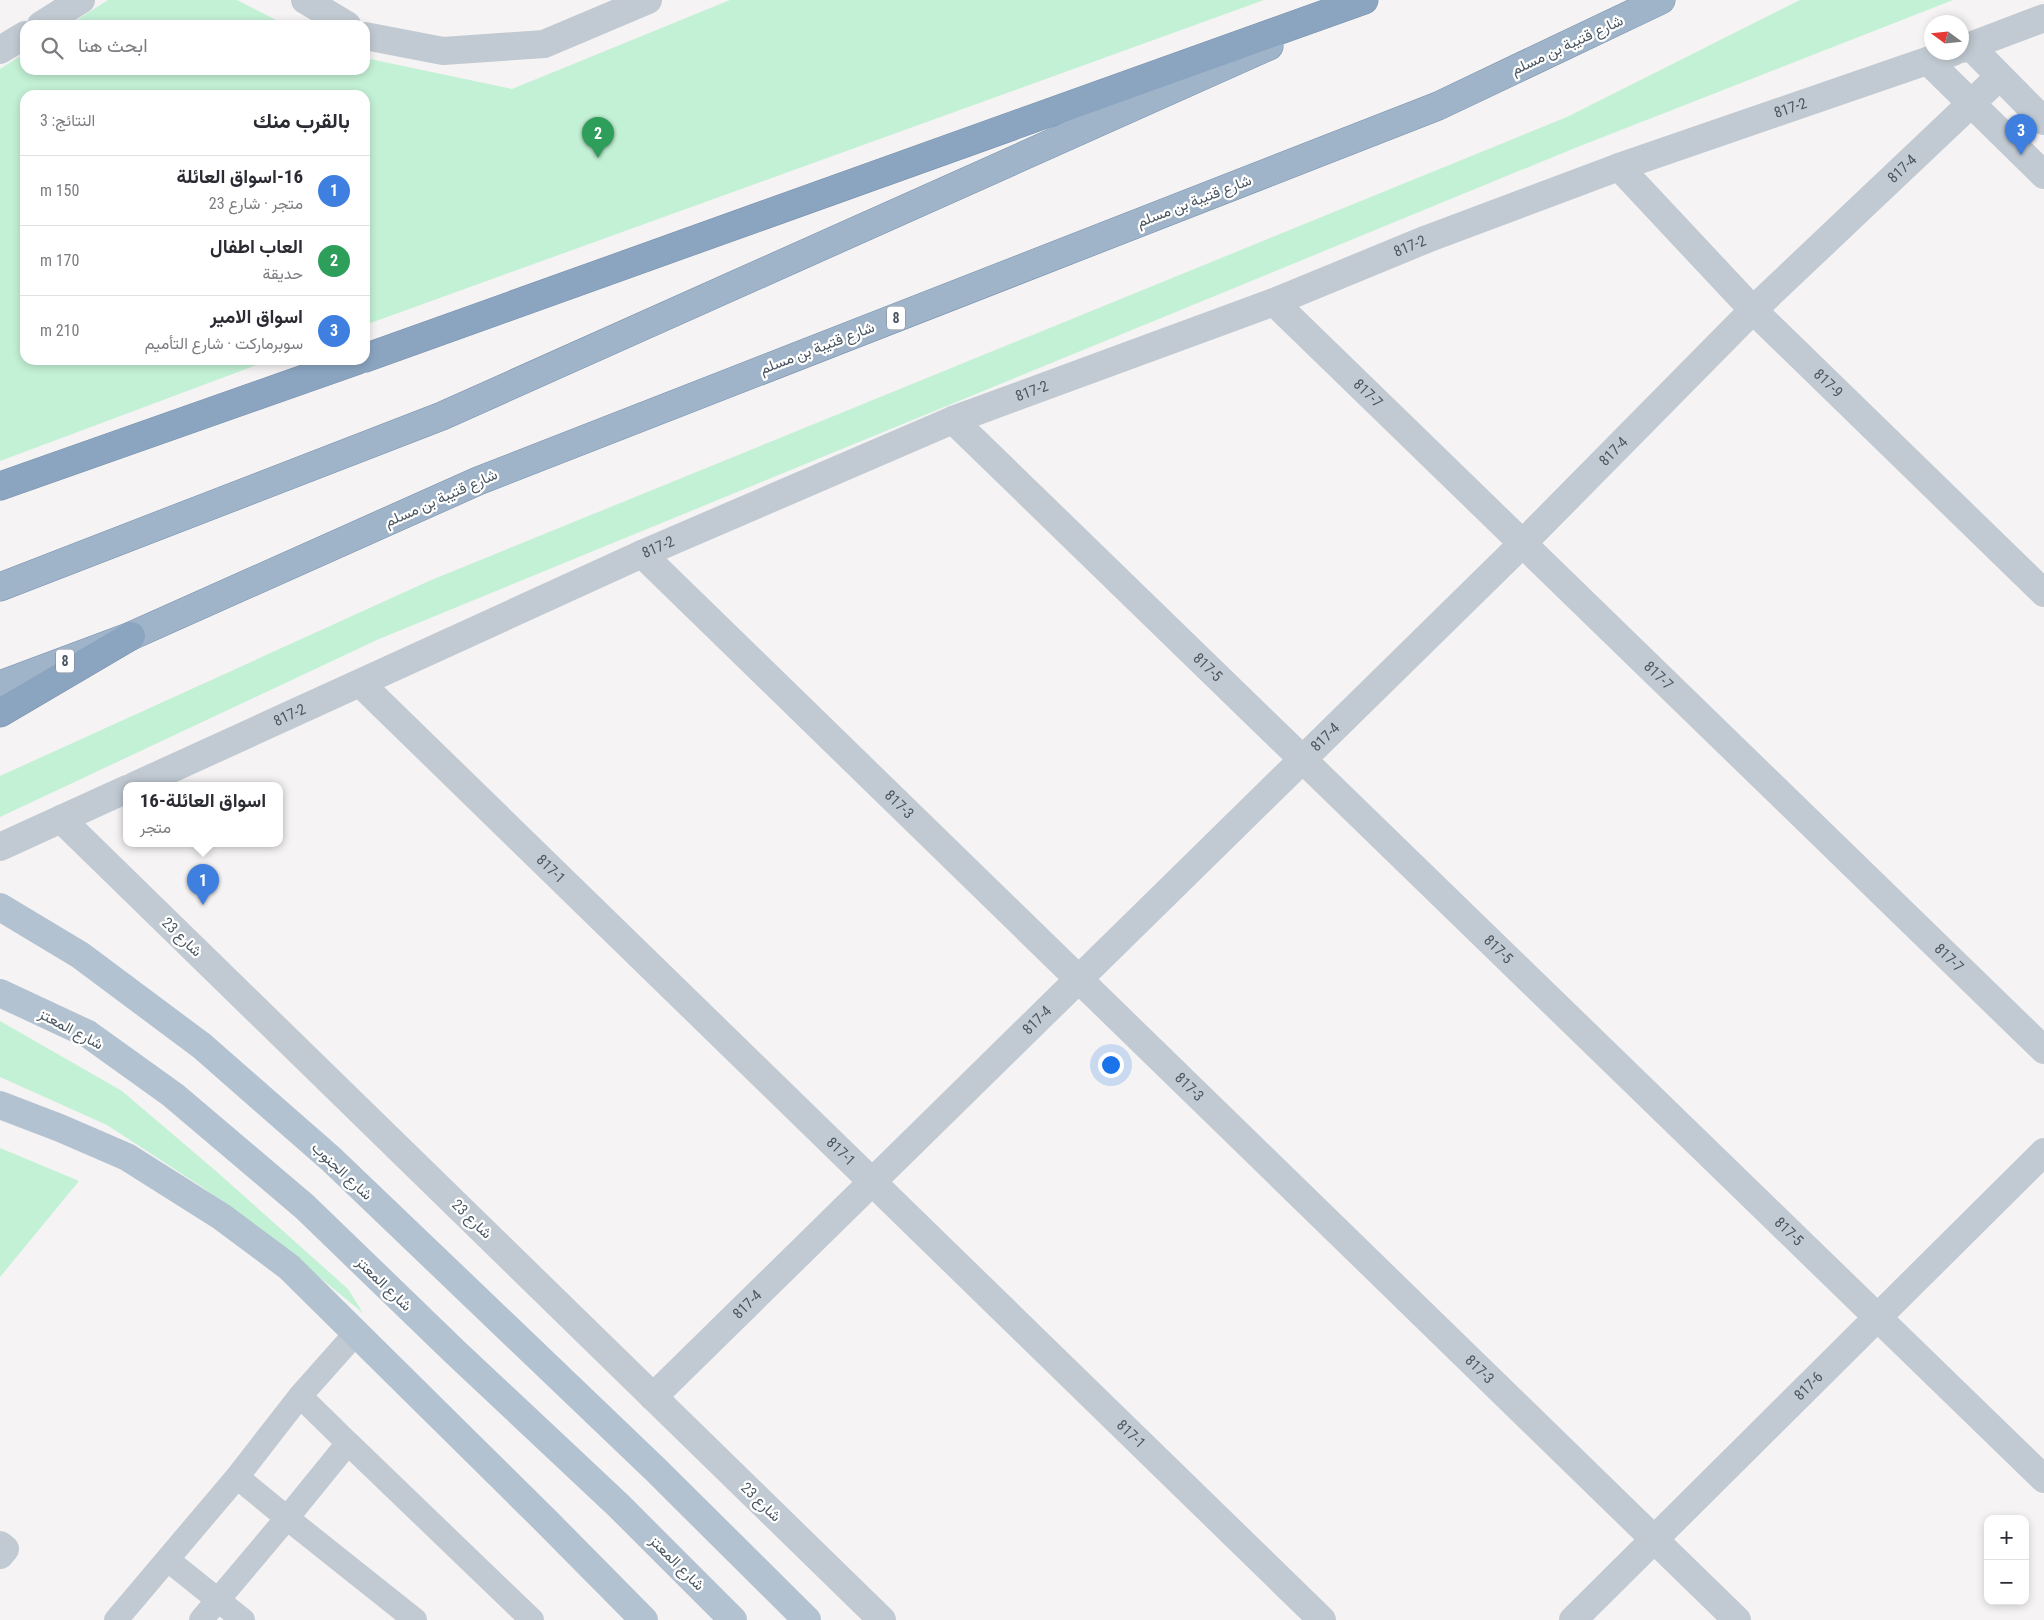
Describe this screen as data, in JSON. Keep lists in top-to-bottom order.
{
  "streets": {
    "highway": ["شارع قتيبة بن مسلم", "8"],
    "main road": ["شارع المعتز", "شارع الجنوب"],
    "street": [
      "817-2",
      "817-4",
      "817-9",
      "817-7",
      "817-5",
      "817-3",
      "817-1",
      "شارع 23",
      "817-6"
    ]
  },
  "crossings": [
    ["817-2", "817-9"],
    ["817-2", "817-7"],
    ["817-2", "817-5"],
    ["817-2", "817-3"],
    ["817-2", "817-1"],
    ["817-4", "817-9"],
    ["817-4", "817-7"],
    ["817-4", "817-5"],
    ["817-4", "817-3"],
    ["817-4", "817-1"],
    ["817-4", "شارع 23"],
    ["817-5", "817-6"],
    ["817-3", "817-6"]
  ],
  "north": "left",
  "page": {
    "search": "ابحث هنا",
    "heading": ["بالقرب منك", "النتائج: 3"],
    "pins": ["3", "2", "1"],
    "list": [
      {
        "mark": "1",
        "name": "16-اسواق العائلة",
        "note": "متجر · شارع 23",
        "value": "150 m"
      },
      {
        "mark": "2",
        "name": "العاب اطفال",
        "note": "حديقة",
        "value": "170 m"
      },
      {
        "mark": "3",
        "name": "اسواق الامير",
        "note": "سوبرماركت · شارع التأميم",
        "value": "210 m"
      }
    ],
    "popup": ["16-اسواق العائلة", "متجر"],
    "map_buttons": ["+", "−"]
  }
}
